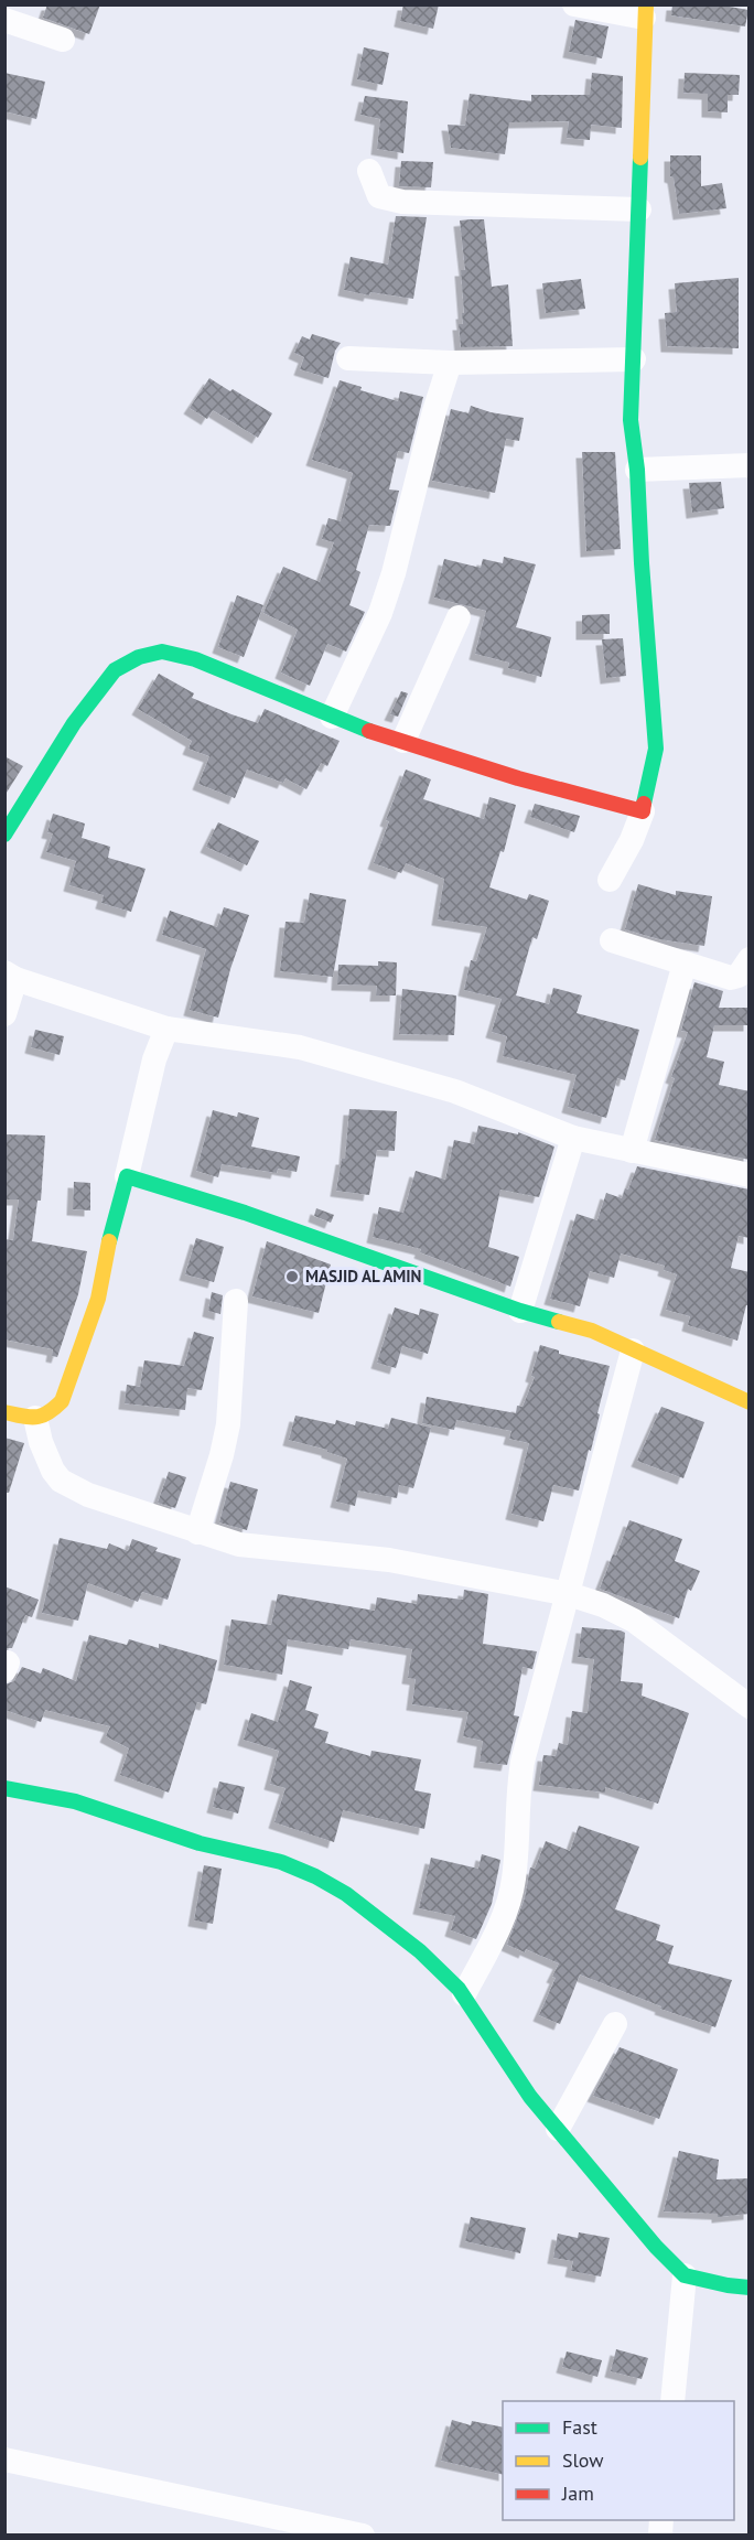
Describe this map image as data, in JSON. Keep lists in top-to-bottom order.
{
  "places": ["MASJID AL AMIN"],
  "legend": ["Fast", "Slow", "Jam"]
}
